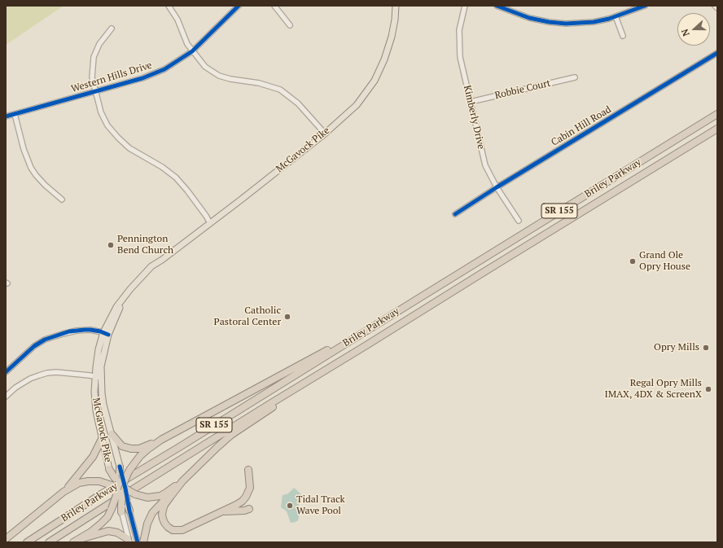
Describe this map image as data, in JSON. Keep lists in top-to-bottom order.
{
  "streets": {
    "highway": ["Briley Parkway", "SR 155"],
    "main road": ["McGavock Pike"],
    "street": [
      "Western Hills Drive",
      "Robbie Court",
      "Kimberly Drive",
      "Cabin Hill Road"
    ]
  },
  "crossings": [
    ["Robbie Court", "Kimberly Drive"],
    ["Kimberly Drive", "Cabin Hill Road"]
  ],
  "places": [
    "Pennington Bend Church",
    "Grand Ole Opry House",
    "Catholic Pastoral Center",
    "Opry Mills",
    "Regal Opry Mills IMAX, 4DX & ScreenX",
    "Tidal Track Wave Pool"
  ],
  "north": "left"
}
